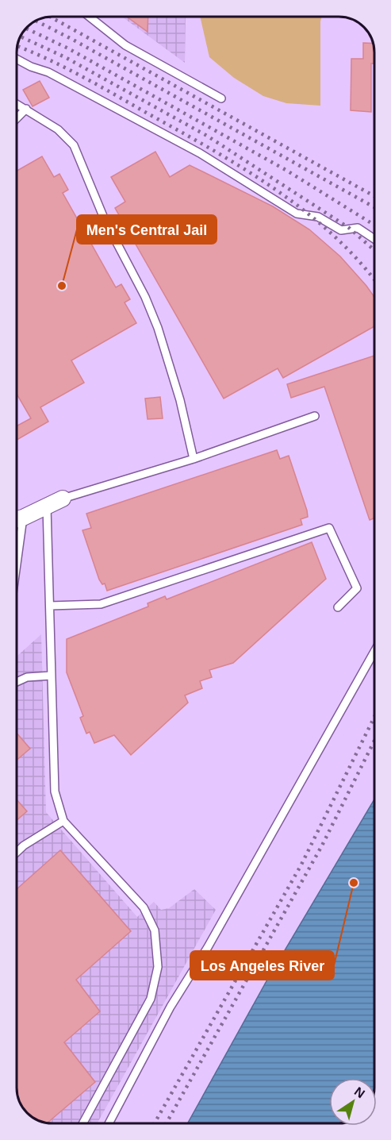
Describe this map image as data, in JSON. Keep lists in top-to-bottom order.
{
  "places": ["Men's Central Jail", "Los Angeles River"],
  "north": "top right"
}
